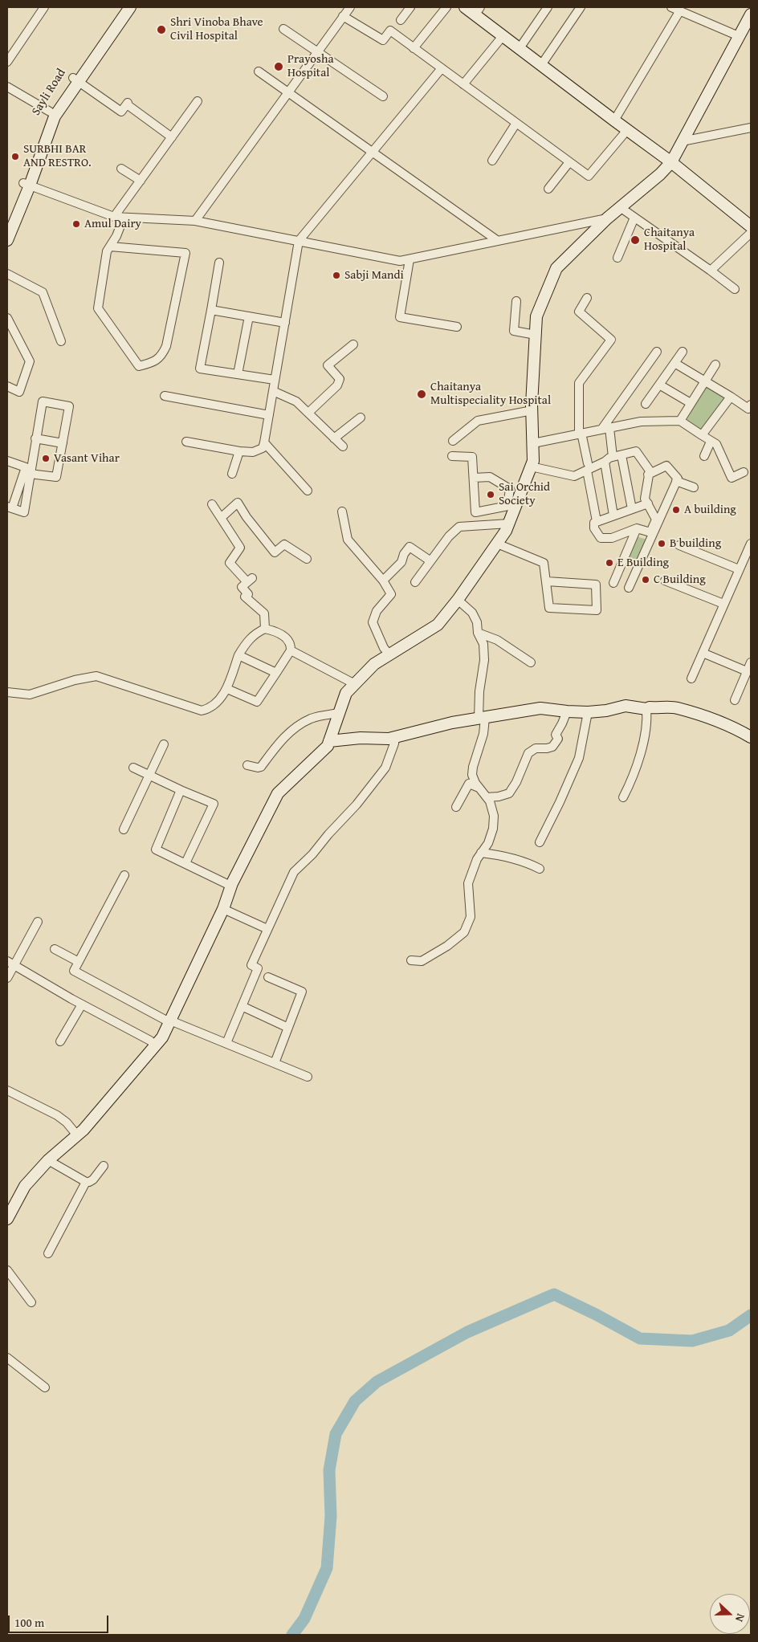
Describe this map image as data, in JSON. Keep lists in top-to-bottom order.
{
  "streets": {
    "main road": ["Sayli Road"]
  },
  "places": [
    "Shri Vinoba Bhave Civil Hospital",
    "Prayosha Hospital",
    "SURBHI BAR AND RESTRO.",
    "Amul Dairy",
    "Chaitanya Hospital",
    "Sabji Mandi",
    "Chaitanya Multispeciality Hospital",
    "Vasant Vihar",
    "Sai Orchid Society",
    "A building",
    "B building",
    "E Building",
    "C Building"
  ],
  "scale_bar": "100 m",
  "north": "right"
}
